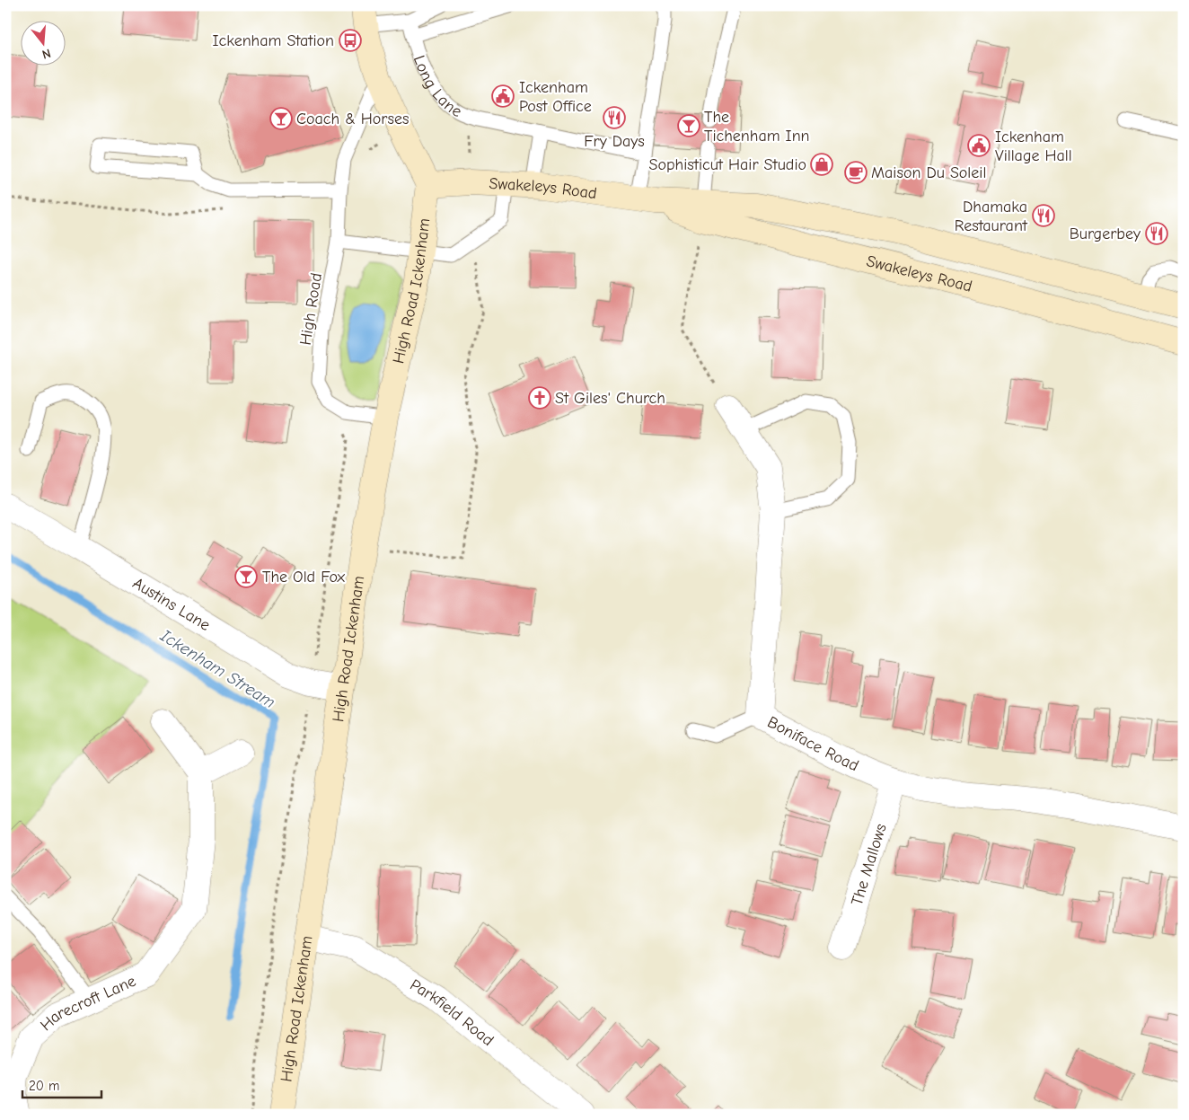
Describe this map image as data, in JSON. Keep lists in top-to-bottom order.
{
  "streets": {
    "main road": ["Swakeleys Road", "High Road Ickenham"],
    "street": [
      "Austins Lane",
      "Boniface Road",
      "The Mallows",
      "Harecroft Lane",
      "Parkfield Road"
    ],
    "lane": ["Long Lane", "High Road"]
  },
  "crossings": [
    ["Swakeleys Road", "High Road Ickenham"],
    ["High Road Ickenham", "Austins Lane"],
    ["High Road Ickenham", "Parkfield Road"],
    ["Boniface Road", "The Mallows"]
  ],
  "water": ["Ickenham Stream"],
  "places": {
    "bus stop": ["Ickenham Station"],
    "public building": ["Ickenham Post Office", "Ickenham Village Hall"],
    "restaurant": ["Fry Days", "Dhamaka Restaurant", "Burgerbey"],
    "bar": ["Coach & Horses", "The Tichenham Inn", "The Old Fox"],
    "shop": ["Sophisticut Hair Studio"],
    "cafe": ["Maison Du Soleil"],
    "church": ["St Giles' Church"]
  },
  "scale_bar": "20 m",
  "north": "bottom"
}
